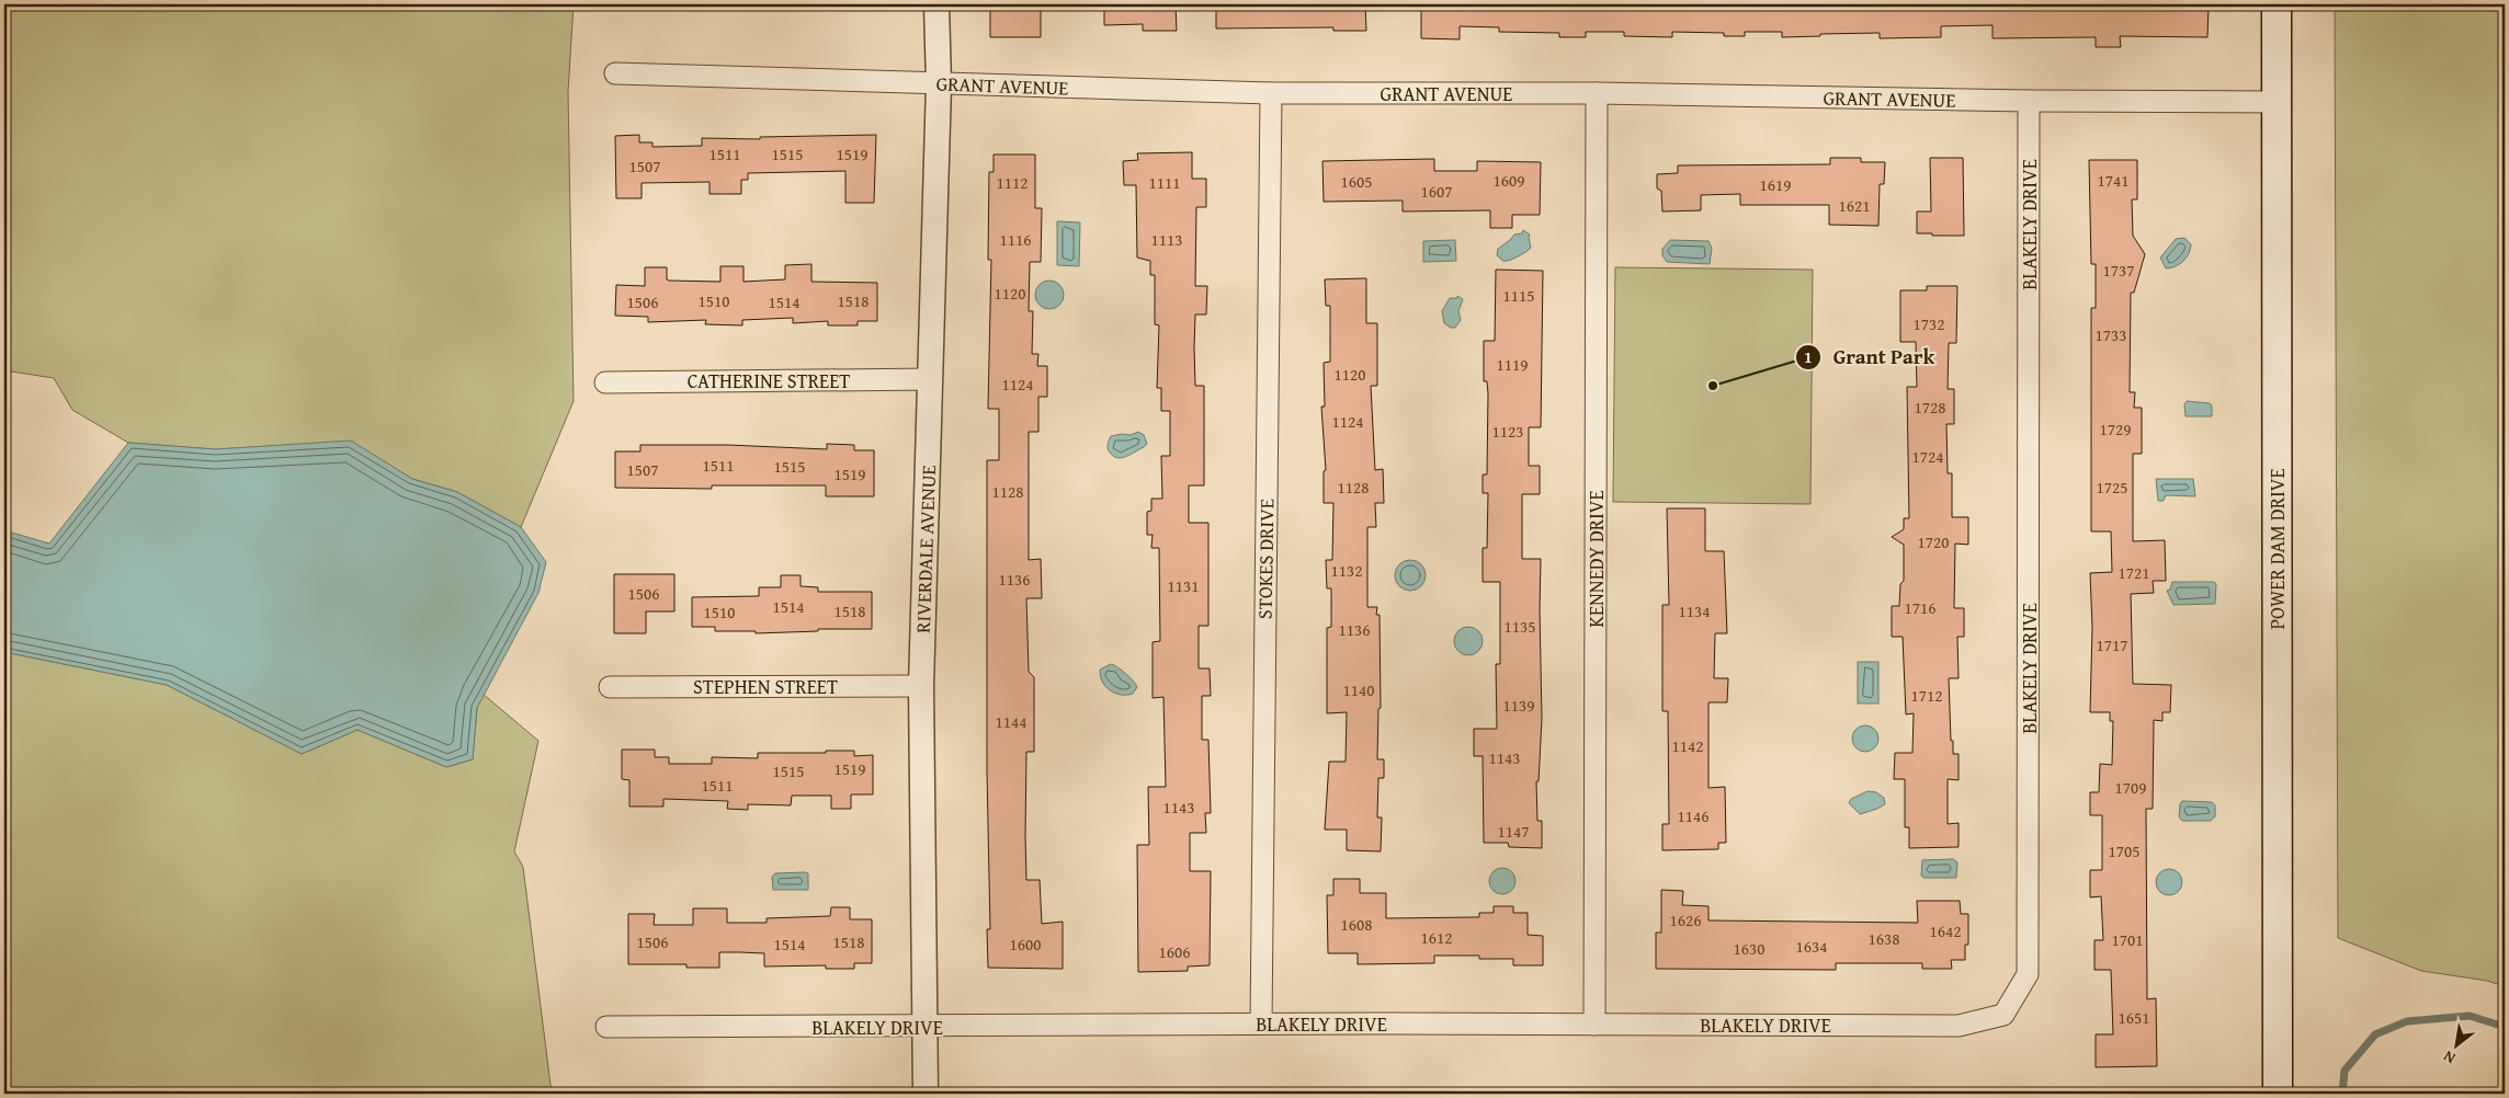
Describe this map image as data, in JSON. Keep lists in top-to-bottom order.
{
  "streets": {
    "main road": ["POWER DAM DRIVE"],
    "street": [
      "GRANT AVENUE",
      "BLAKELY DRIVE",
      "CATHERINE STREET",
      "RIVERDALE AVENUE",
      "STOKES DRIVE",
      "KENNEDY DRIVE",
      "STEPHEN STREET"
    ]
  },
  "crossings": [
    ["GRANT AVENUE", "BLAKELY DRIVE"],
    ["GRANT AVENUE", "RIVERDALE AVENUE"],
    ["GRANT AVENUE", "POWER DAM DRIVE"],
    ["GRANT AVENUE", "STOKES DRIVE"],
    ["GRANT AVENUE", "KENNEDY DRIVE"],
    ["BLAKELY DRIVE", "RIVERDALE AVENUE"],
    ["BLAKELY DRIVE", "STOKES DRIVE"],
    ["BLAKELY DRIVE", "KENNEDY DRIVE"],
    ["CATHERINE STREET", "RIVERDALE AVENUE"],
    ["RIVERDALE AVENUE", "STEPHEN STREET"]
  ],
  "places": ["Grant Park"],
  "house_numbers": [
    "1511",
    "1515",
    "1519",
    "1507",
    "1609",
    "1741",
    "1605",
    "1112",
    "1111",
    "1619",
    "1607",
    "1621",
    "1116",
    "1113",
    "1737",
    "1120",
    "1115",
    "1510",
    "1518",
    "1506",
    "1514",
    "1732",
    "1733",
    "1119",
    "1120",
    "1124",
    "1728",
    "1124",
    "1729",
    "1123",
    "1724",
    "1511",
    "1515",
    "1507",
    "1519",
    "1128",
    "1725",
    "1128",
    "1720",
    "1132",
    "1721",
    "1136",
    "1131",
    "1506",
    "1514",
    "1716",
    "1518",
    "1134",
    "1510",
    "1135",
    "1136",
    "1717",
    "1140",
    "1712",
    "1139",
    "1144",
    "1142",
    "1143",
    "1519",
    "1515",
    "1511",
    "1709",
    "1143",
    "1146",
    "1147",
    "1705",
    "1626",
    "1608",
    "1642",
    "1612",
    "1638",
    "1701",
    "1506",
    "1518",
    "1514",
    "1600",
    "1634",
    "1630",
    "1606",
    "1651"
  ],
  "north": "bottom left"
}
